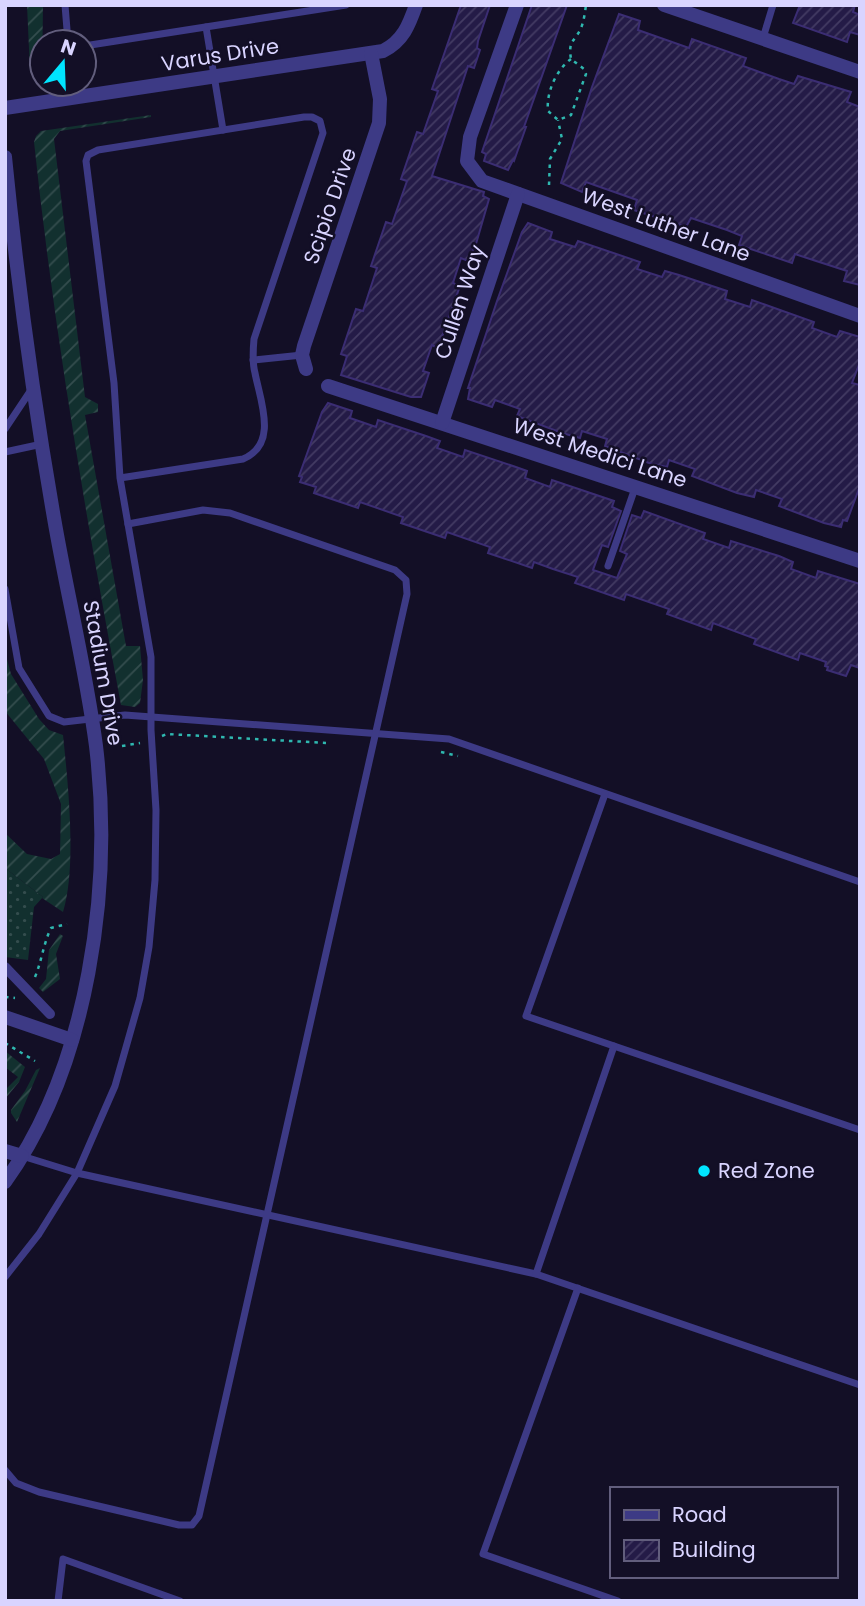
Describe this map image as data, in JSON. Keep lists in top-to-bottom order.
{
  "streets": {
    "street": [
      "Varus Drive",
      "Scipio Drive",
      "West Luther Lane",
      "Cullen Way",
      "West Medici Lane",
      "Stadium Drive"
    ]
  },
  "crossings": [
    ["Varus Drive", "Scipio Drive"],
    ["West Luther Lane", "Cullen Way"],
    ["Cullen Way", "West Medici Lane"]
  ],
  "places": ["Red Zone"],
  "legend": ["Road", "Building"],
  "north": "top"
}
